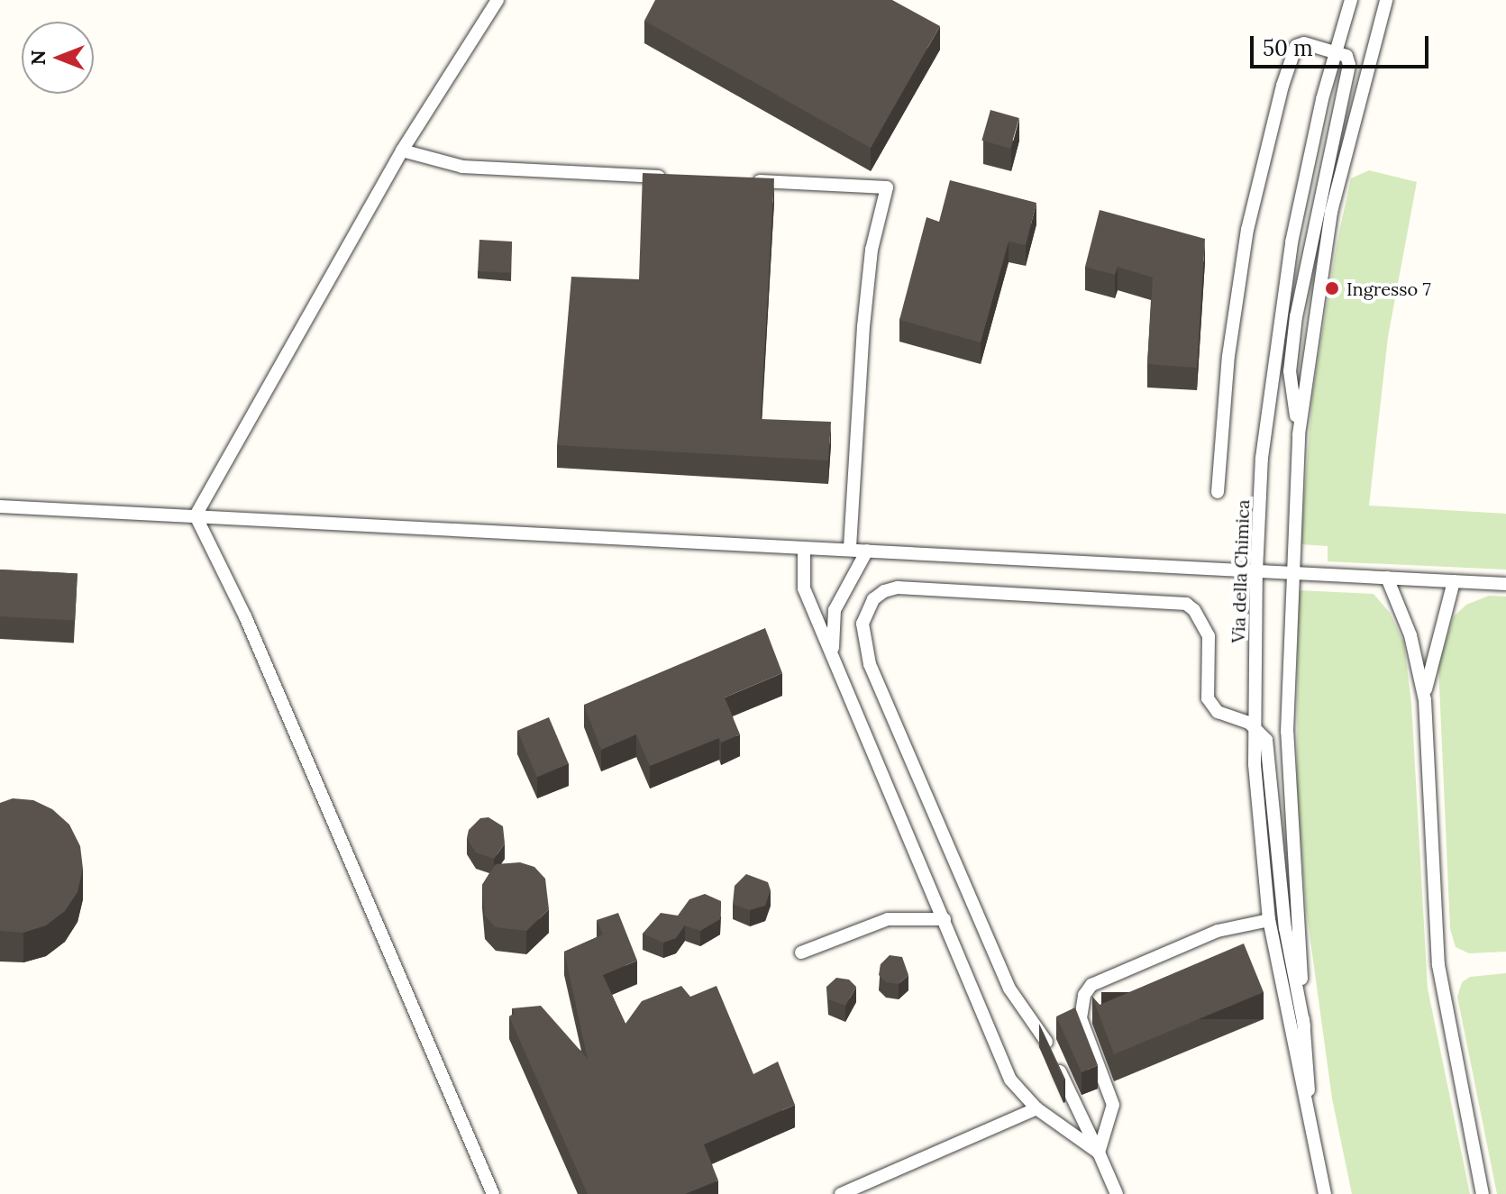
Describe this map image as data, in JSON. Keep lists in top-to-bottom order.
{
  "streets": {
    "lane": ["Via della Chimica"]
  },
  "places": ["Ingresso 7"],
  "scale_bar": "50 m",
  "north": "left"
}
